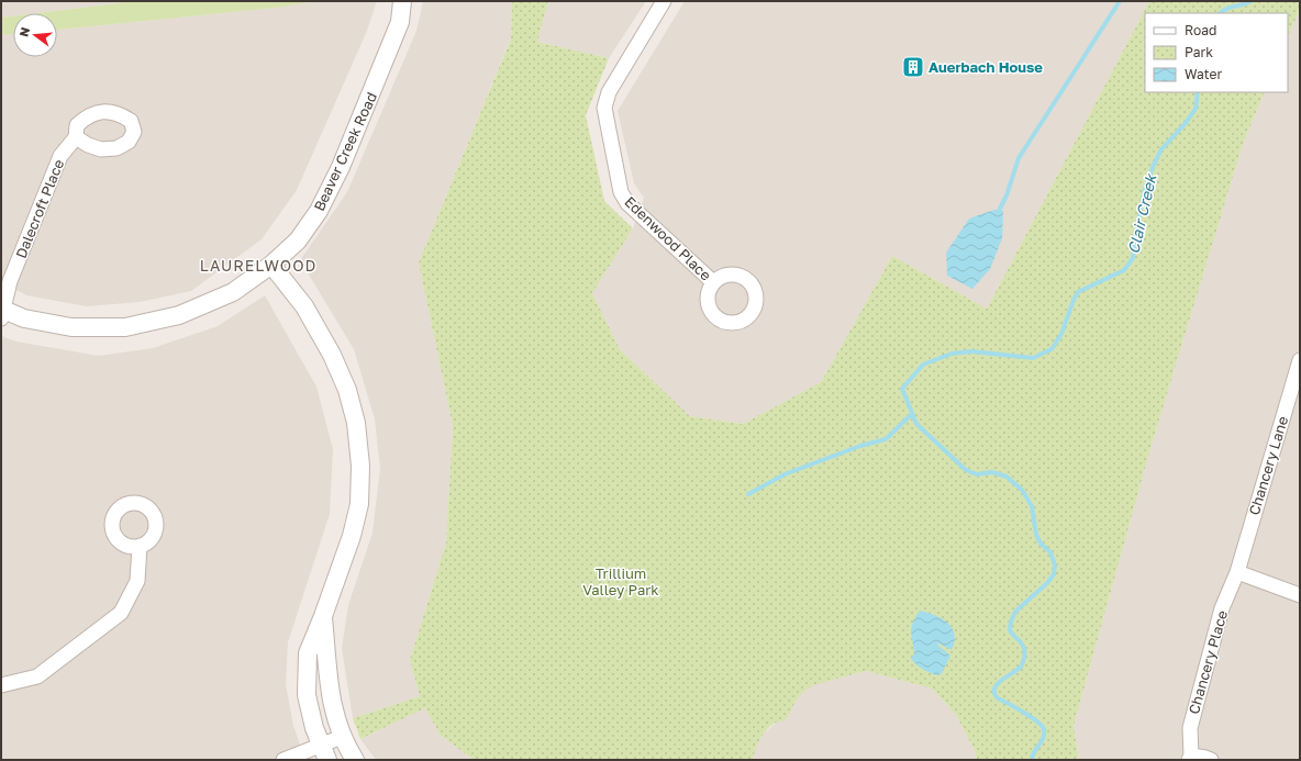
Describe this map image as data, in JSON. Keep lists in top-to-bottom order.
{
  "streets": {
    "street": [
      "Beaver Creek Road",
      "Dalecroft Place",
      "Edenwood Place",
      "Chancery Lane",
      "Chancery Place"
    ]
  },
  "crossings": [
    ["Beaver Creek Road", "Dalecroft Place"],
    ["Chancery Lane", "Chancery Place"]
  ],
  "districts": ["LAURELWOOD"],
  "water": ["Clair Creek"],
  "parks": ["Trillium Valley Park"],
  "places": {
    "building": ["Auerbach House"]
  },
  "legend": ["Road", "Park", "Water"],
  "north": "left"
}
